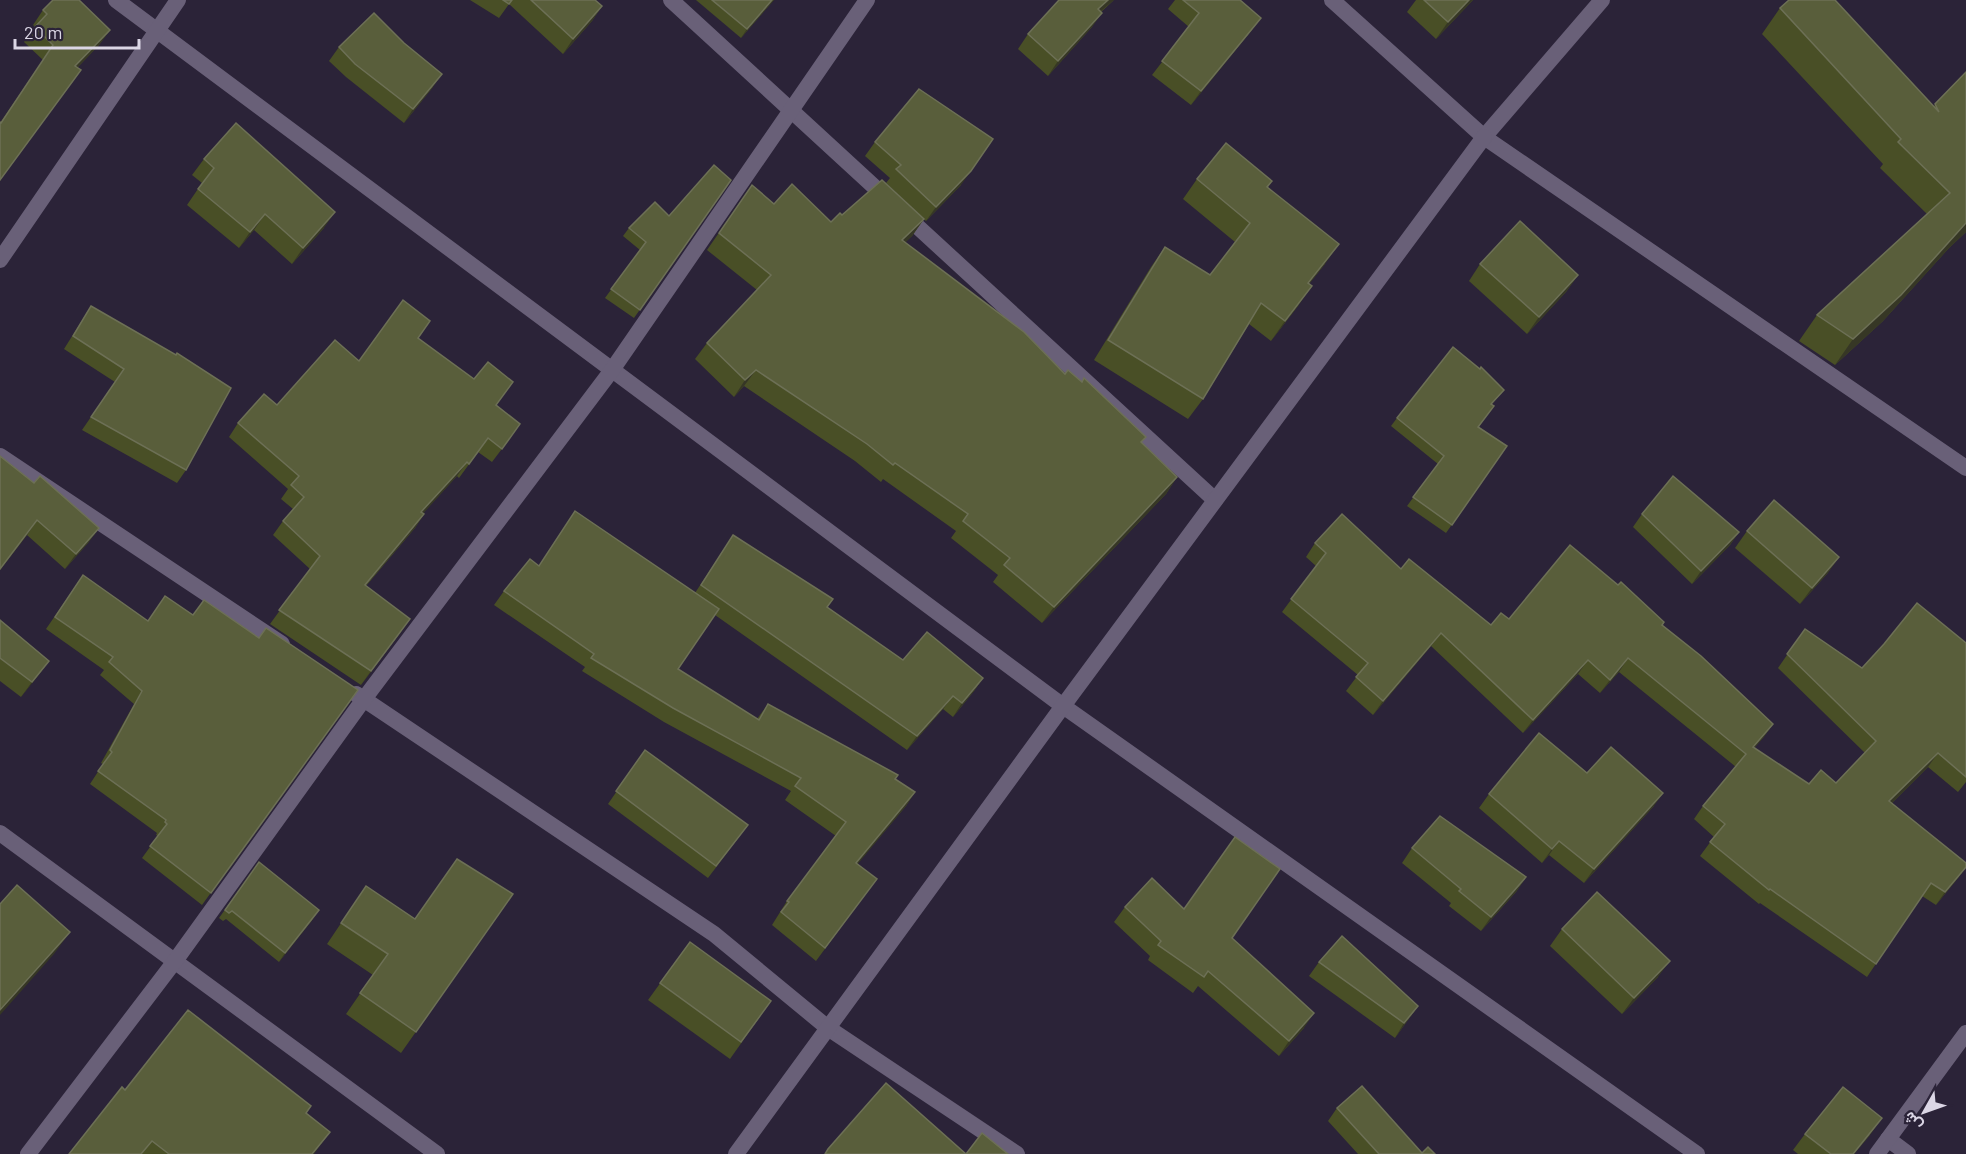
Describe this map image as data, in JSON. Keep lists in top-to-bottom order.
{
  "scale_bar": "20 m",
  "north": "bottom left"
}
